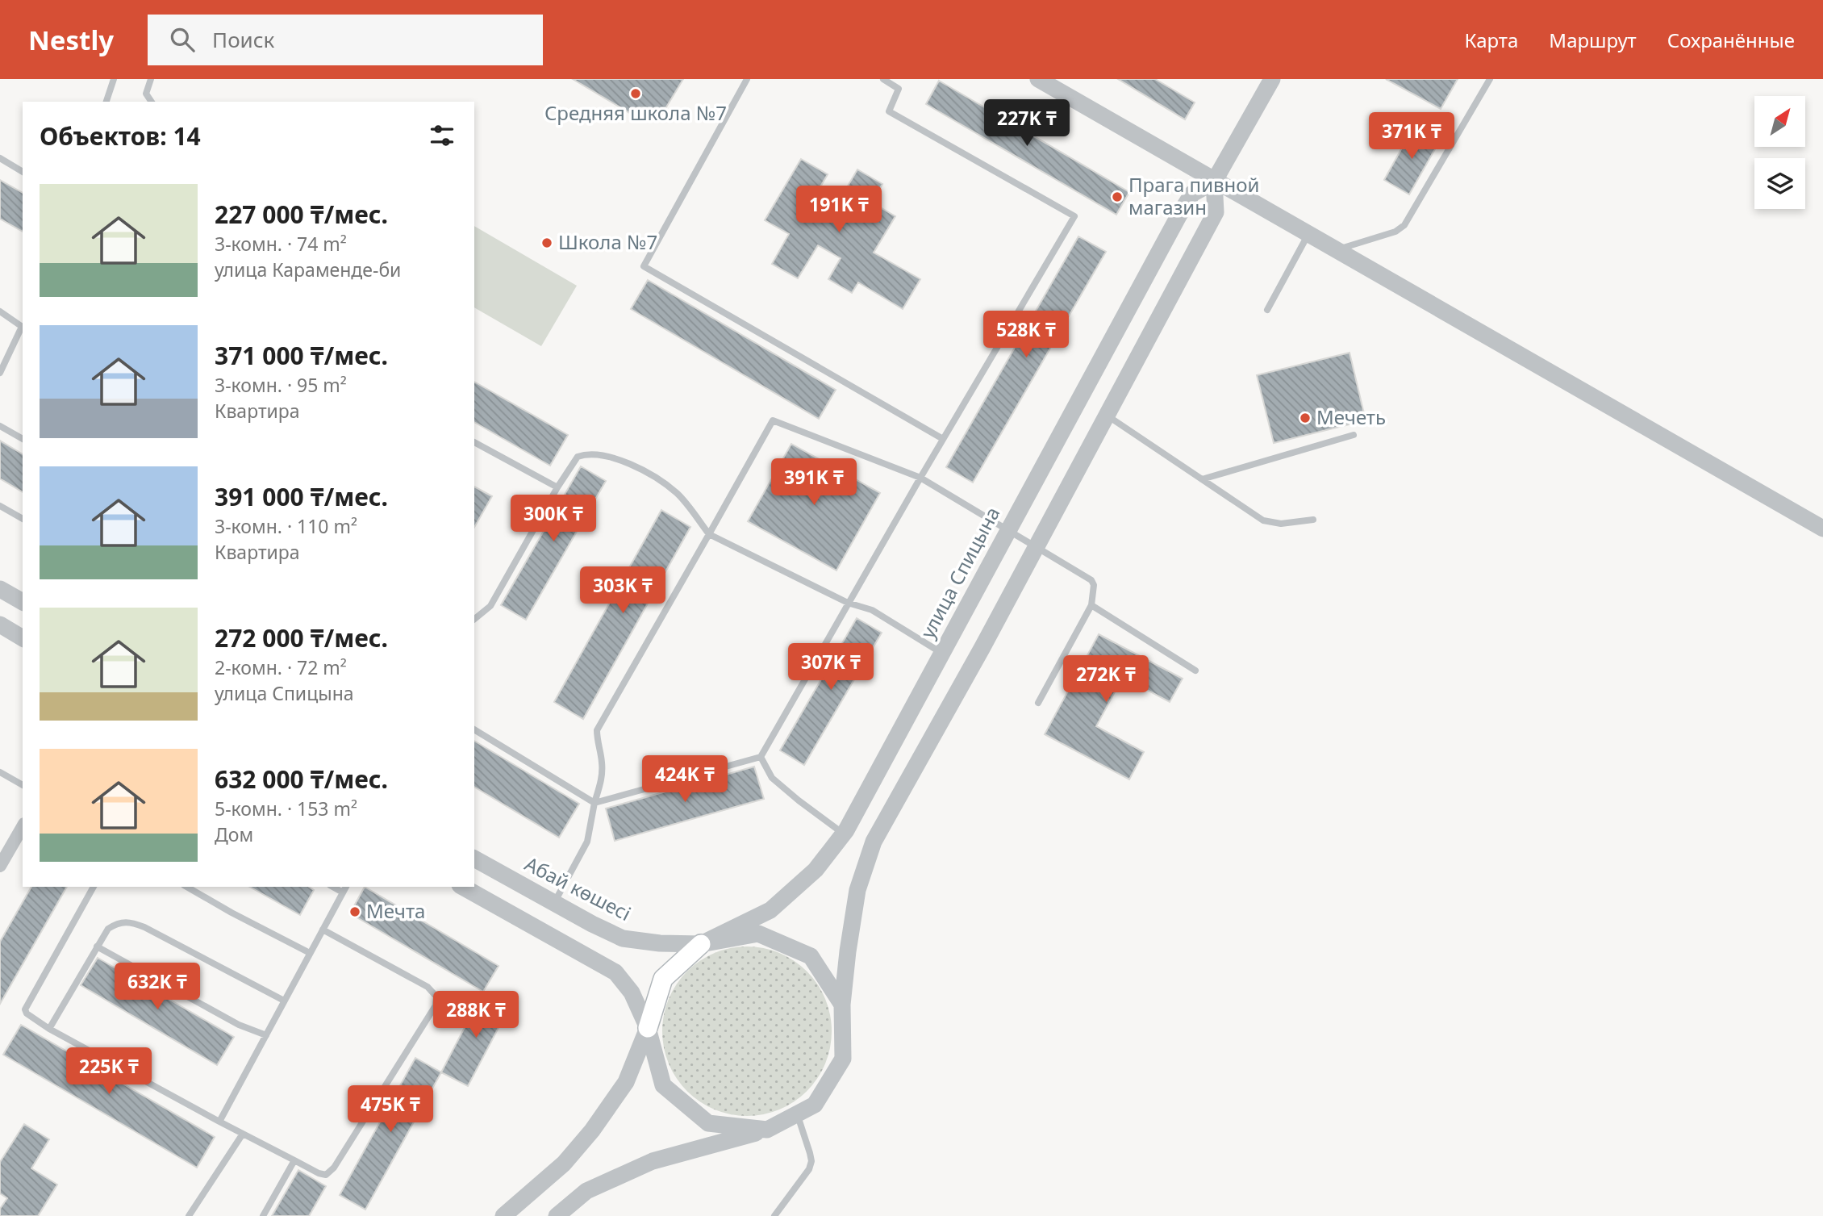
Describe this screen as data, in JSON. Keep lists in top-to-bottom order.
{
  "streets": {
    "street": ["улица Спицына", "Абай көшесі"]
  },
  "crossings": [
    ["улица Спицына", "Абай көшесі"]
  ],
  "places": [
    "Средняя школа №7",
    "Прага пивной магазин",
    "Школа №7",
    "Мечеть",
    "Мечта"
  ],
  "north": "top right",
  "page": {
    "header": "Nestly",
    "search": "Поиск",
    "nav": ["Карта", "Маршрут", "Сохранённые"],
    "price": [
      "227K ₸",
      "371K ₸",
      "191K ₸",
      "528K ₸",
      "391K ₸",
      "300K ₸",
      "303K ₸",
      "307K ₸",
      "272K ₸",
      "424K ₸",
      "632K ₸",
      "288K ₸",
      "225K ₸",
      "475K ₸"
    ],
    "heading": "Объектов: 14",
    "list": [
      {
        "name": "227 000 ₸/мес.",
        "note": "3-комн. · 74 m² · улица Караменде-би"
      },
      {
        "name": "371 000 ₸/мес.",
        "note": "3-комн. · 95 m² · Квартира"
      },
      {
        "name": "391 000 ₸/мес.",
        "note": "3-комн. · 110 m² · Квартира"
      },
      {
        "name": "272 000 ₸/мес.",
        "note": "2-комн. · 72 m² · улица Спицына"
      },
      {
        "name": "632 000 ₸/мес.",
        "note": "5-комн. · 153 m² · Дом"
      }
    ]
  }
}
